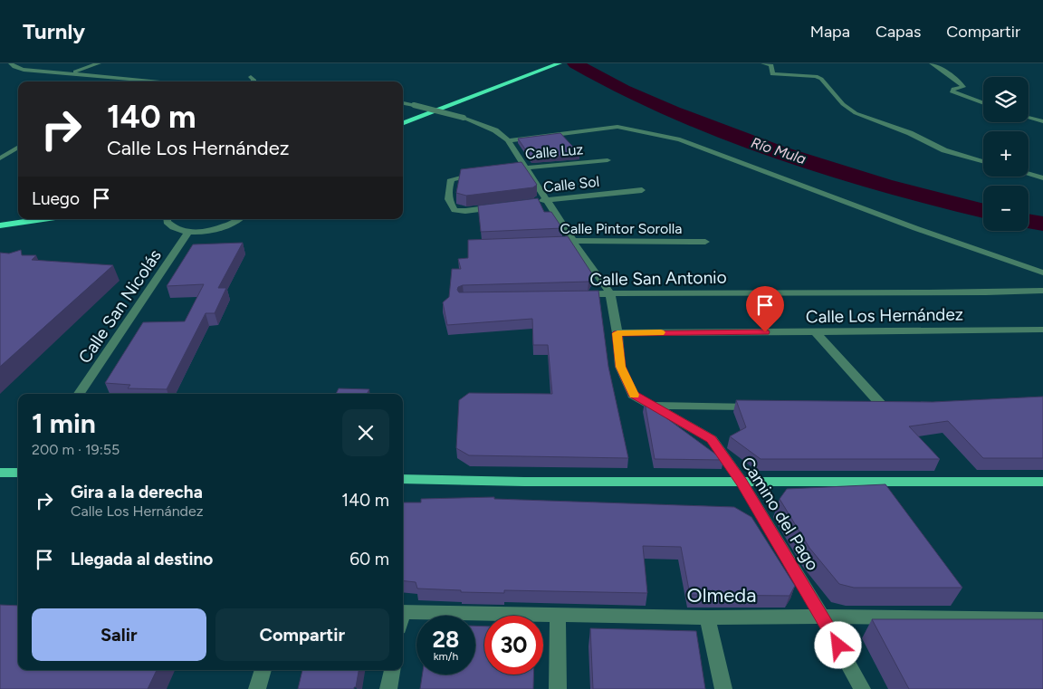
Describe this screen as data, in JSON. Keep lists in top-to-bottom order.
{
  "streets": {
    "street": [
      "Calle Luz",
      "Calle Sol",
      "Calle Pintor Sorolla",
      "Calle San Antonio",
      "Calle San Nicolás",
      "Calle Los Hernández",
      "Camino del Pago",
      "Olmeda"
    ]
  },
  "crossings": [
    ["Calle San Antonio", "Camino del Pago"],
    ["Calle Los Hernández", "Camino del Pago"],
    ["Camino del Pago", "Olmeda"]
  ],
  "water": ["Río Mula"],
  "page": {
    "header": "Turnly",
    "nav": ["Mapa", "Capas", "Compartir"],
    "map_buttons": ["+", "−"],
    "turn": ["140 m", "Calle Los Hernández"],
    "then": "Luego",
    "heading": ["1 min", "200 m · 19:55"],
    "list": [
      {
        "name": "Gira a la derecha",
        "note": "Calle Los Hernández",
        "value": "140 m"
      },
      {
        "name": "Llegada al destino",
        "value": "60 m"
      }
    ],
    "buttons": ["Salir", "Compartir"],
    "speed": "28 km/h",
    "limit": "30"
  }
}
